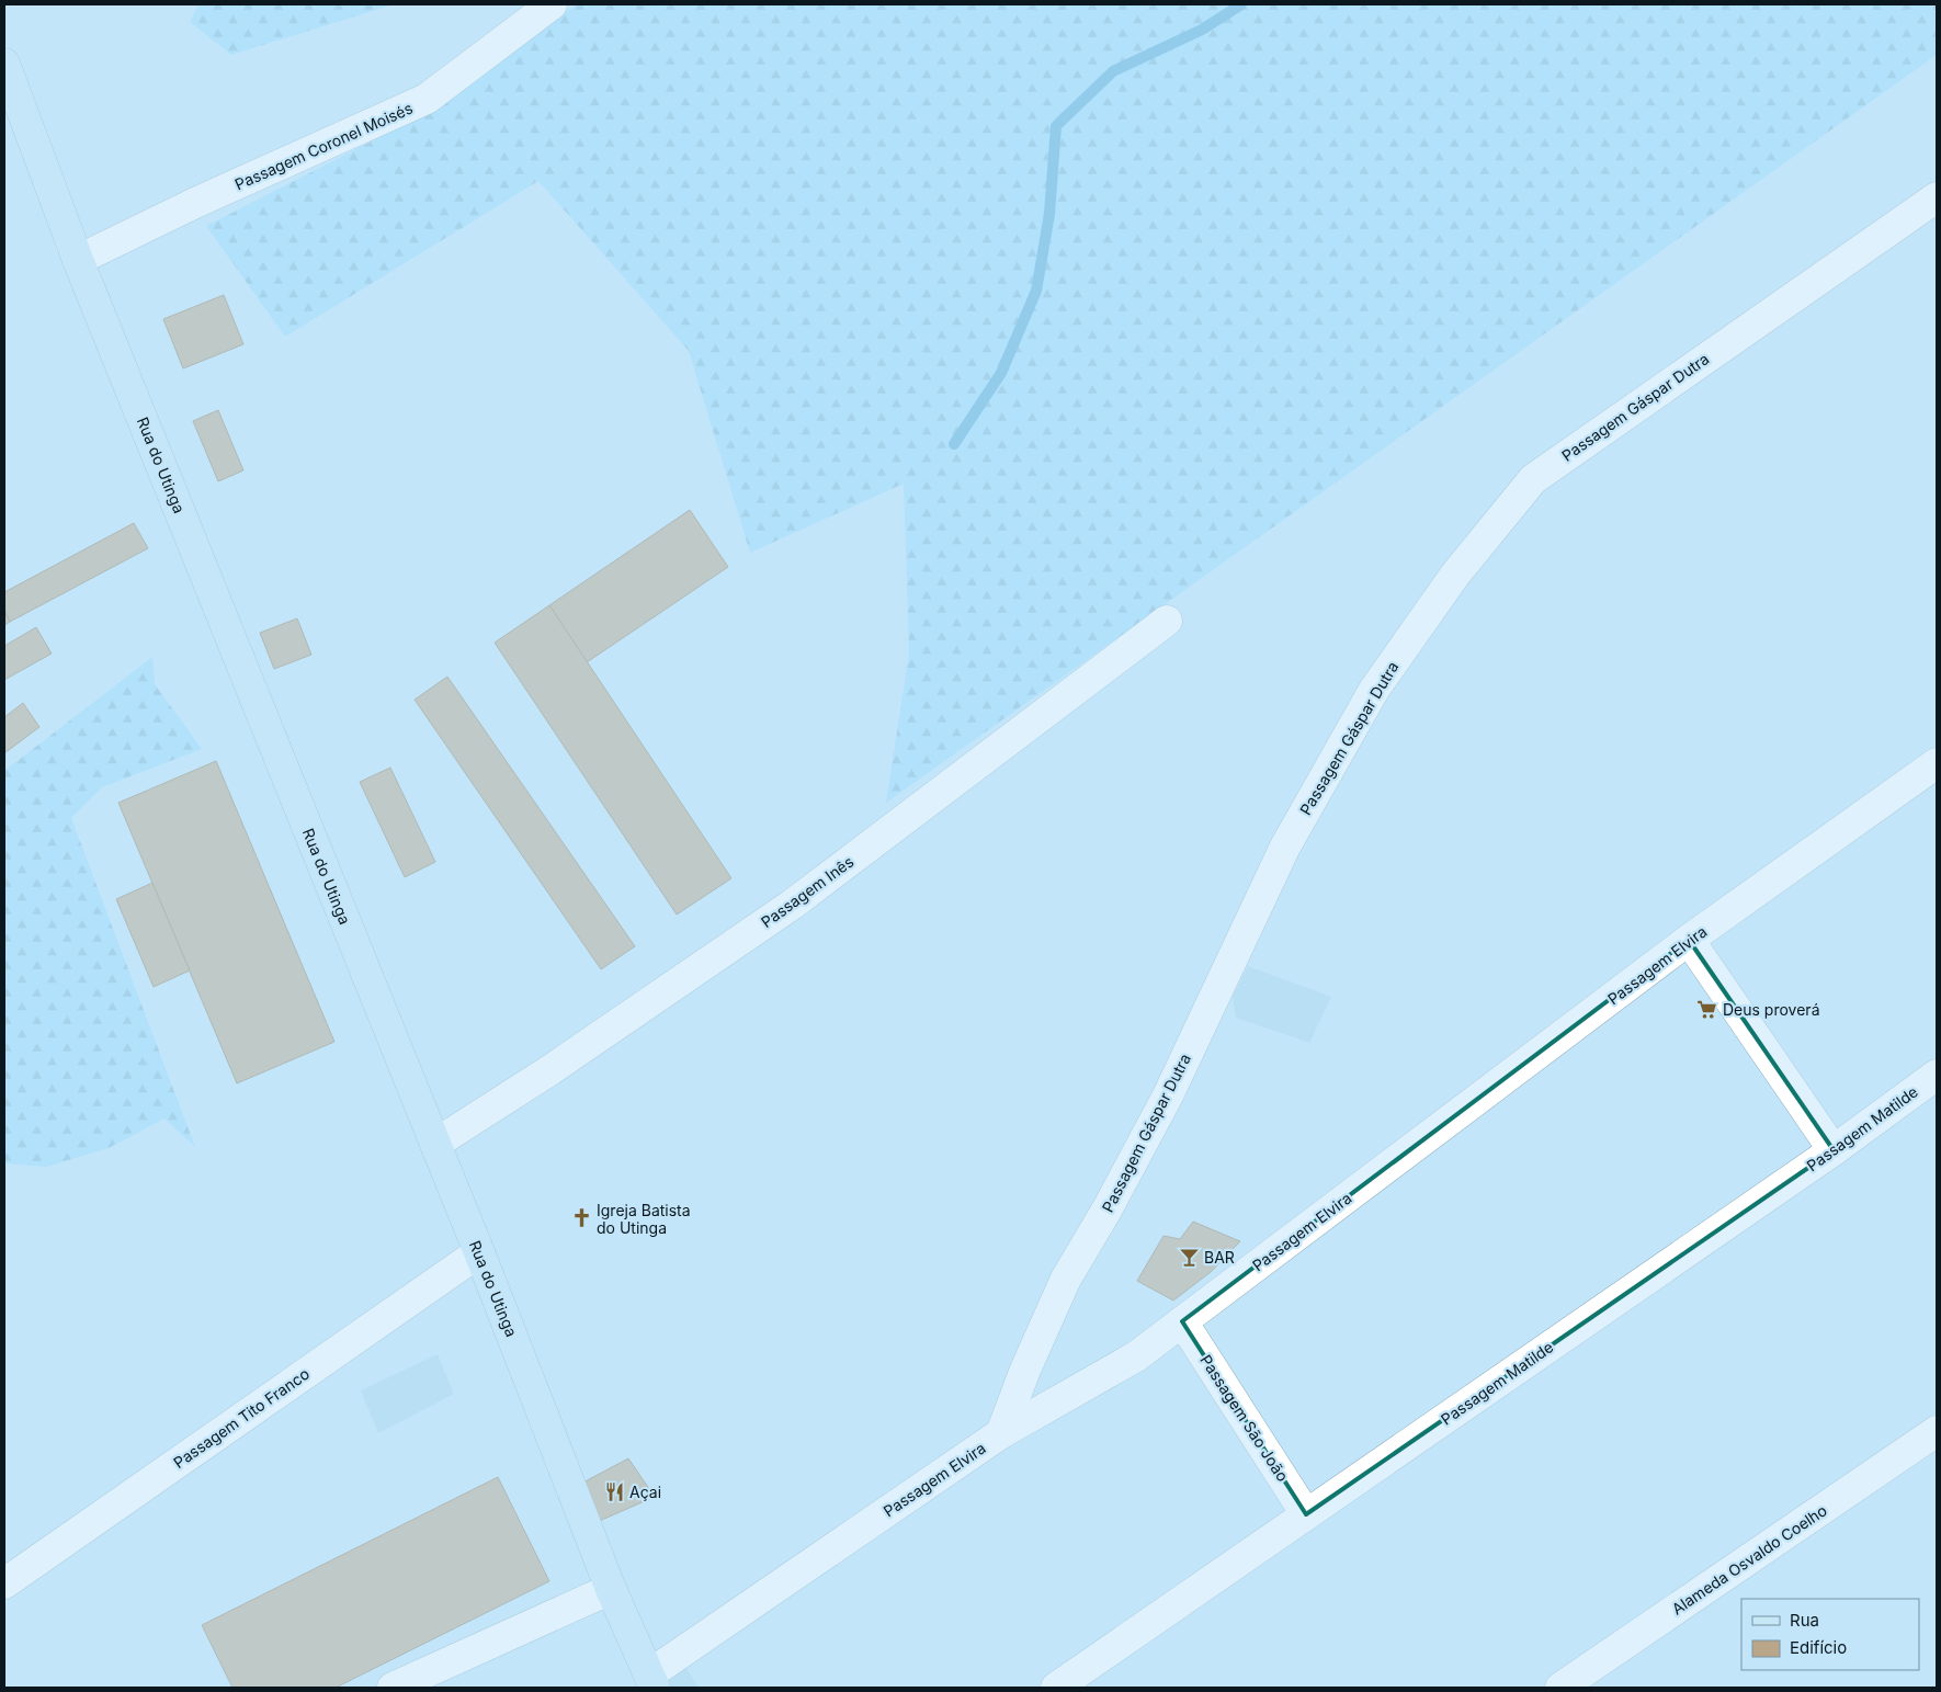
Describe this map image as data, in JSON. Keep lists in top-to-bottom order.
{
  "streets": {
    "street": [
      "Passagem Coronel Moisés",
      "Passagem Gáspar Dutra",
      "Rua do Utinga",
      "Passagem Inês",
      "Passagem Elvira",
      "Passagem Matilde",
      "Passagem Tito Franco",
      "Passagem São João",
      "Alameda Osvaldo Coelho"
    ]
  },
  "crossings": [
    ["Passagem Coronel Moisés", "Rua do Utinga"],
    ["Passagem Gáspar Dutra", "Passagem Elvira"],
    ["Rua do Utinga", "Passagem Inês"],
    ["Rua do Utinga", "Passagem Elvira"],
    ["Rua do Utinga", "Passagem Tito Franco"],
    ["Passagem Elvira", "Passagem São João"],
    ["Passagem Matilde", "Passagem São João"]
  ],
  "places": {
    "supermarket": ["Deus proverá"],
    "church": ["Igreja Batista do Utinga"],
    "bar": ["BAR"],
    "restaurant": ["Açai"]
  },
  "legend": ["Rua", "Edifício"]
}
